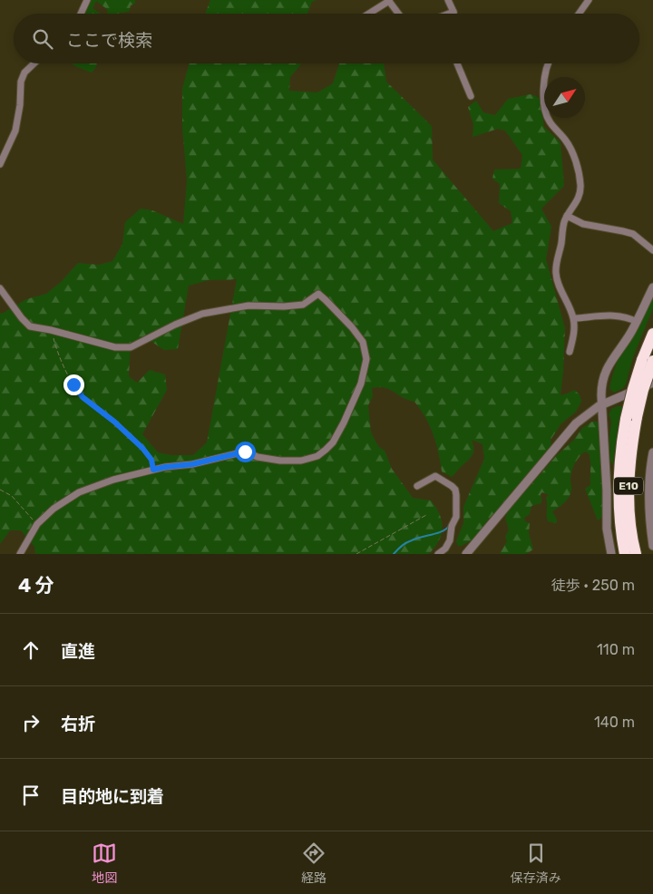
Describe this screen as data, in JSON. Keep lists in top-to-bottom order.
{
  "streets": {
    "highway": ["E10"]
  },
  "north": "top right",
  "page": {
    "search": "ここで検索",
    "heading": ["4 分", "徒歩 · 250 m"],
    "list": [
      ["直進", "110 m"],
      ["右折", "140 m"],
      "目的地に到着"
    ],
    "nav": ["地図", "経路", "保存済み"]
  }
}
